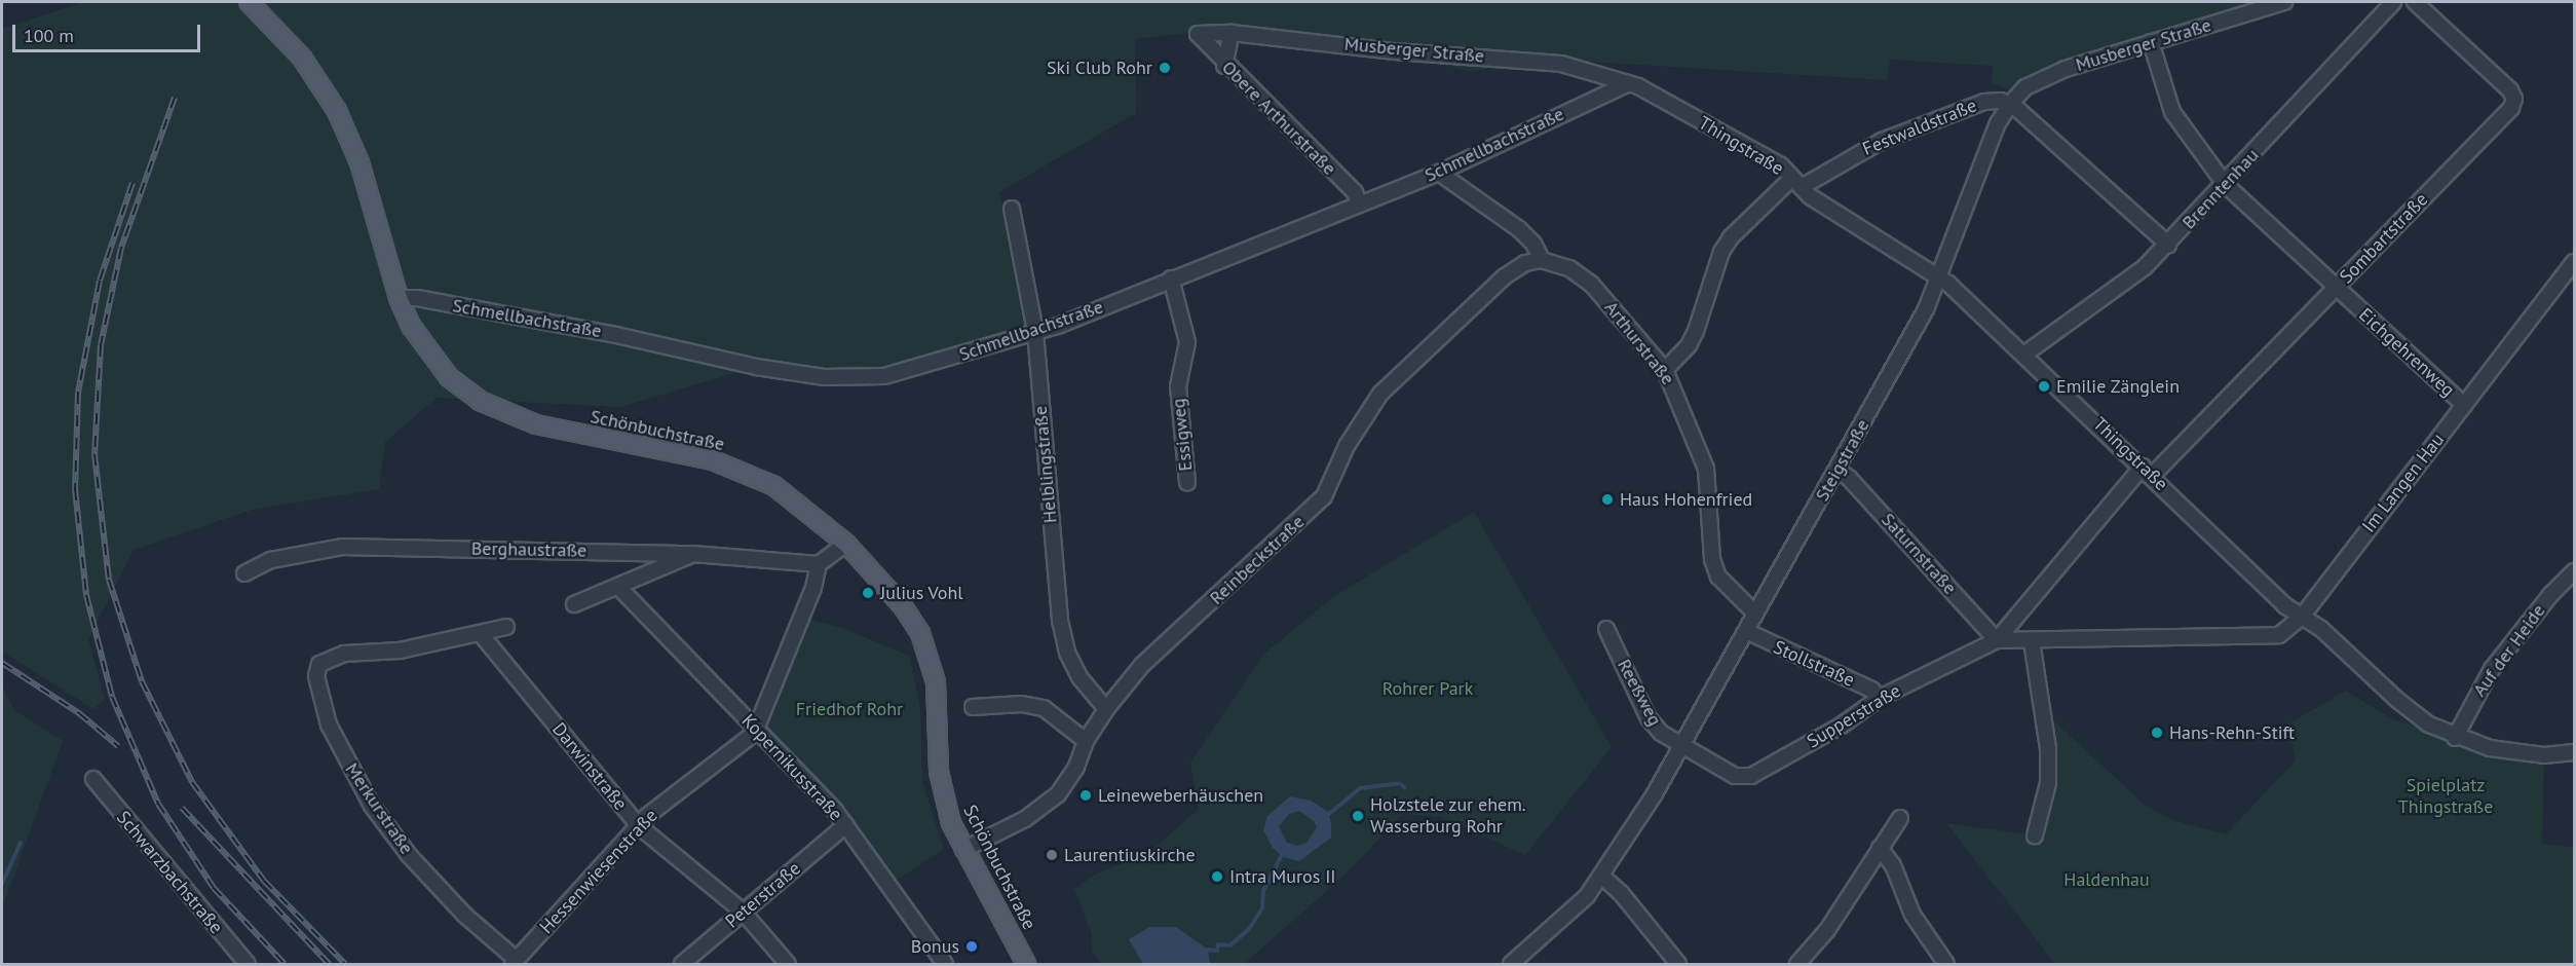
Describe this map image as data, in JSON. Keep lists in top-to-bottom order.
{
  "streets": {
    "main road": ["Schönbuchstraße"],
    "street": [
      "Musberger Straße",
      "Obere Arthurstraße",
      "Festwaldstraße",
      "Schmellbachstraße",
      "Thingstraße",
      "Brenntenhau",
      "Sombartstraße",
      "Arthurstraße",
      "Eichgehrenweg",
      "Essigweg",
      "Steigstraße",
      "Helblingstraße",
      "Im Langen Hau",
      "Berghaustraße",
      "Saturnstraße",
      "Reinbeckstraße",
      "Auf der Heide",
      "Stollstraße",
      "Reeßweg",
      "Supperstraße",
      "Darwinstraße",
      "Kopernikusstraße",
      "Merkurstraße",
      "Hessenwiesenstraße",
      "Schwarzbachstraße",
      "Peterstraße"
    ]
  },
  "crossings": [
    ["Musberger Straße", "Obere Arthurstraße"],
    ["Musberger Straße", "Festwaldstraße"],
    ["Musberger Straße", "Schmellbachstraße"],
    ["Musberger Straße", "Thingstraße"],
    ["Musberger Straße", "Eichgehrenweg"],
    ["Musberger Straße", "Steigstraße"],
    ["Obere Arthurstraße", "Schmellbachstraße"],
    ["Festwaldstraße", "Thingstraße"],
    ["Festwaldstraße", "Arthurstraße"],
    ["Festwaldstraße", "Steigstraße"],
    ["Schmellbachstraße", "Thingstraße"],
    ["Schmellbachstraße", "Schönbuchstraße"],
    ["Schmellbachstraße", "Essigweg"],
    ["Schmellbachstraße", "Helblingstraße"],
    ["Thingstraße", "Brenntenhau"],
    ["Thingstraße", "Sombartstraße"],
    ["Thingstraße", "Steigstraße"],
    ["Thingstraße", "Im Langen Hau"],
    ["Thingstraße", "Auf der Heide"],
    ["Thingstraße", "Supperstraße"],
    ["Brenntenhau", "Eichgehrenweg"],
    ["Sombartstraße", "Eichgehrenweg"],
    ["Sombartstraße", "Saturnstraße"],
    ["Sombartstraße", "Supperstraße"],
    ["Arthurstraße", "Steigstraße"],
    ["Arthurstraße", "Reinbeckstraße"],
    ["Eichgehrenweg", "Im Langen Hau"],
    ["Schönbuchstraße", "Reinbeckstraße"],
    ["Steigstraße", "Saturnstraße"],
    ["Steigstraße", "Stollstraße"],
    ["Steigstraße", "Reeßweg"],
    ["Steigstraße", "Supperstraße"],
    ["Helblingstraße", "Reinbeckstraße"],
    ["Im Langen Hau", "Supperstraße"],
    ["Berghaustraße", "Hessenwiesenstraße"],
    ["Saturnstraße", "Supperstraße"],
    ["Stollstraße", "Supperstraße"],
    ["Reeßweg", "Supperstraße"],
    ["Darwinstraße", "Merkurstraße"],
    ["Darwinstraße", "Hessenwiesenstraße"],
    ["Darwinstraße", "Peterstraße"],
    ["Kopernikusstraße", "Hessenwiesenstraße"],
    ["Kopernikusstraße", "Peterstraße"],
    ["Merkurstraße", "Hessenwiesenstraße"]
  ],
  "parks": [
    "Rohrer Park",
    "Friedhof Rohr",
    "Spielplatz Thingstraße",
    "Haldenhau"
  ],
  "places": [
    "Ski Club Rohr",
    "Emilie Zänglein",
    "Haus Hohenfried",
    "Julius Vohl",
    "Hans-Rehn-Stift",
    "Leineweberhäuschen",
    "Holzstele zur ehem. Wasserburg Rohr",
    "Laurentiuskirche",
    "Intra Muros II",
    "Bonus"
  ],
  "scale_bar": "100 m"
}
